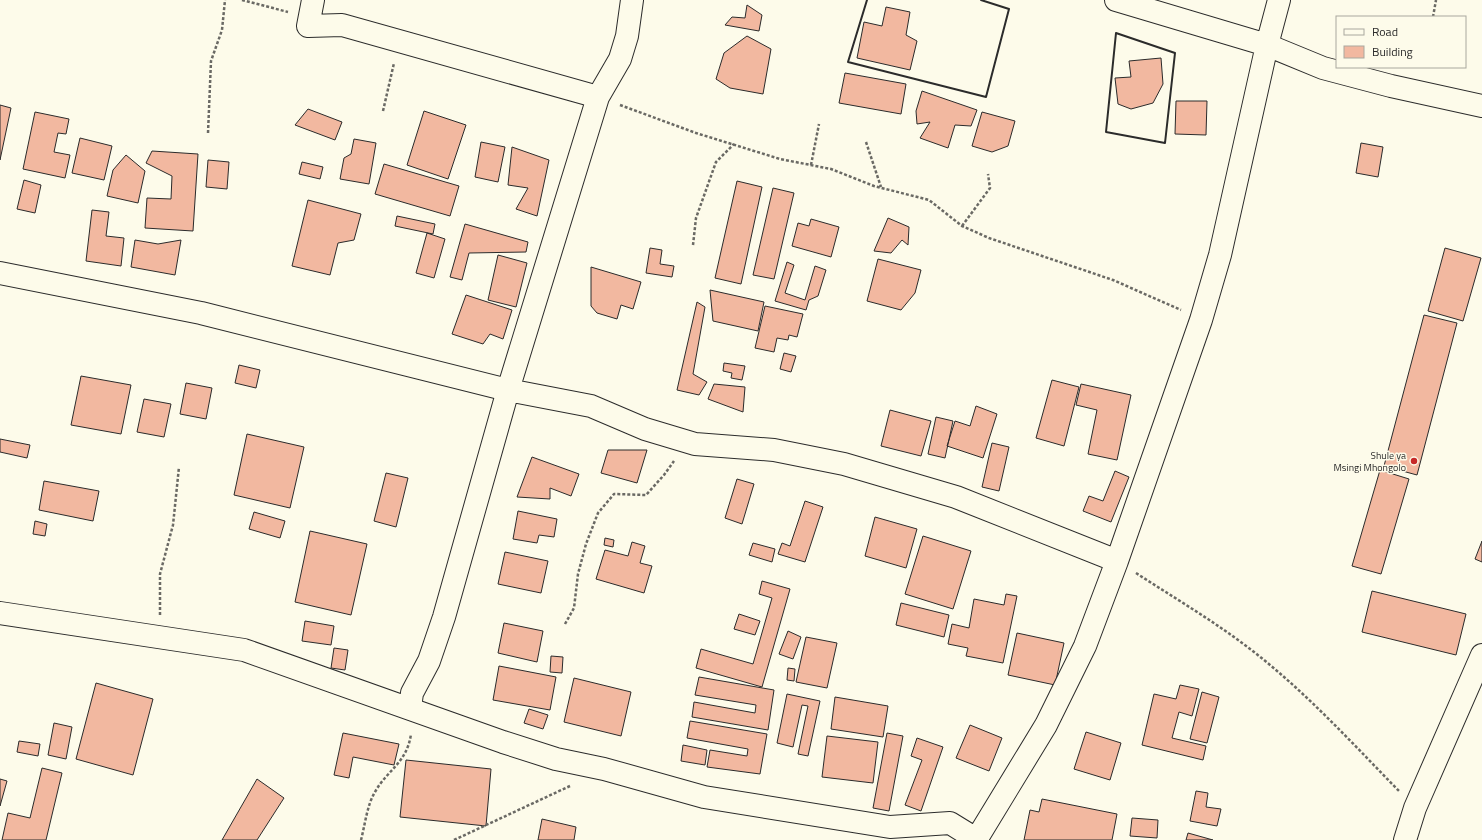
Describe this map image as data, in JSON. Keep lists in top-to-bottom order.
{
  "places": ["Shule ya Msingi Mhongolo"],
  "legend": ["Road", "Building"]
}
